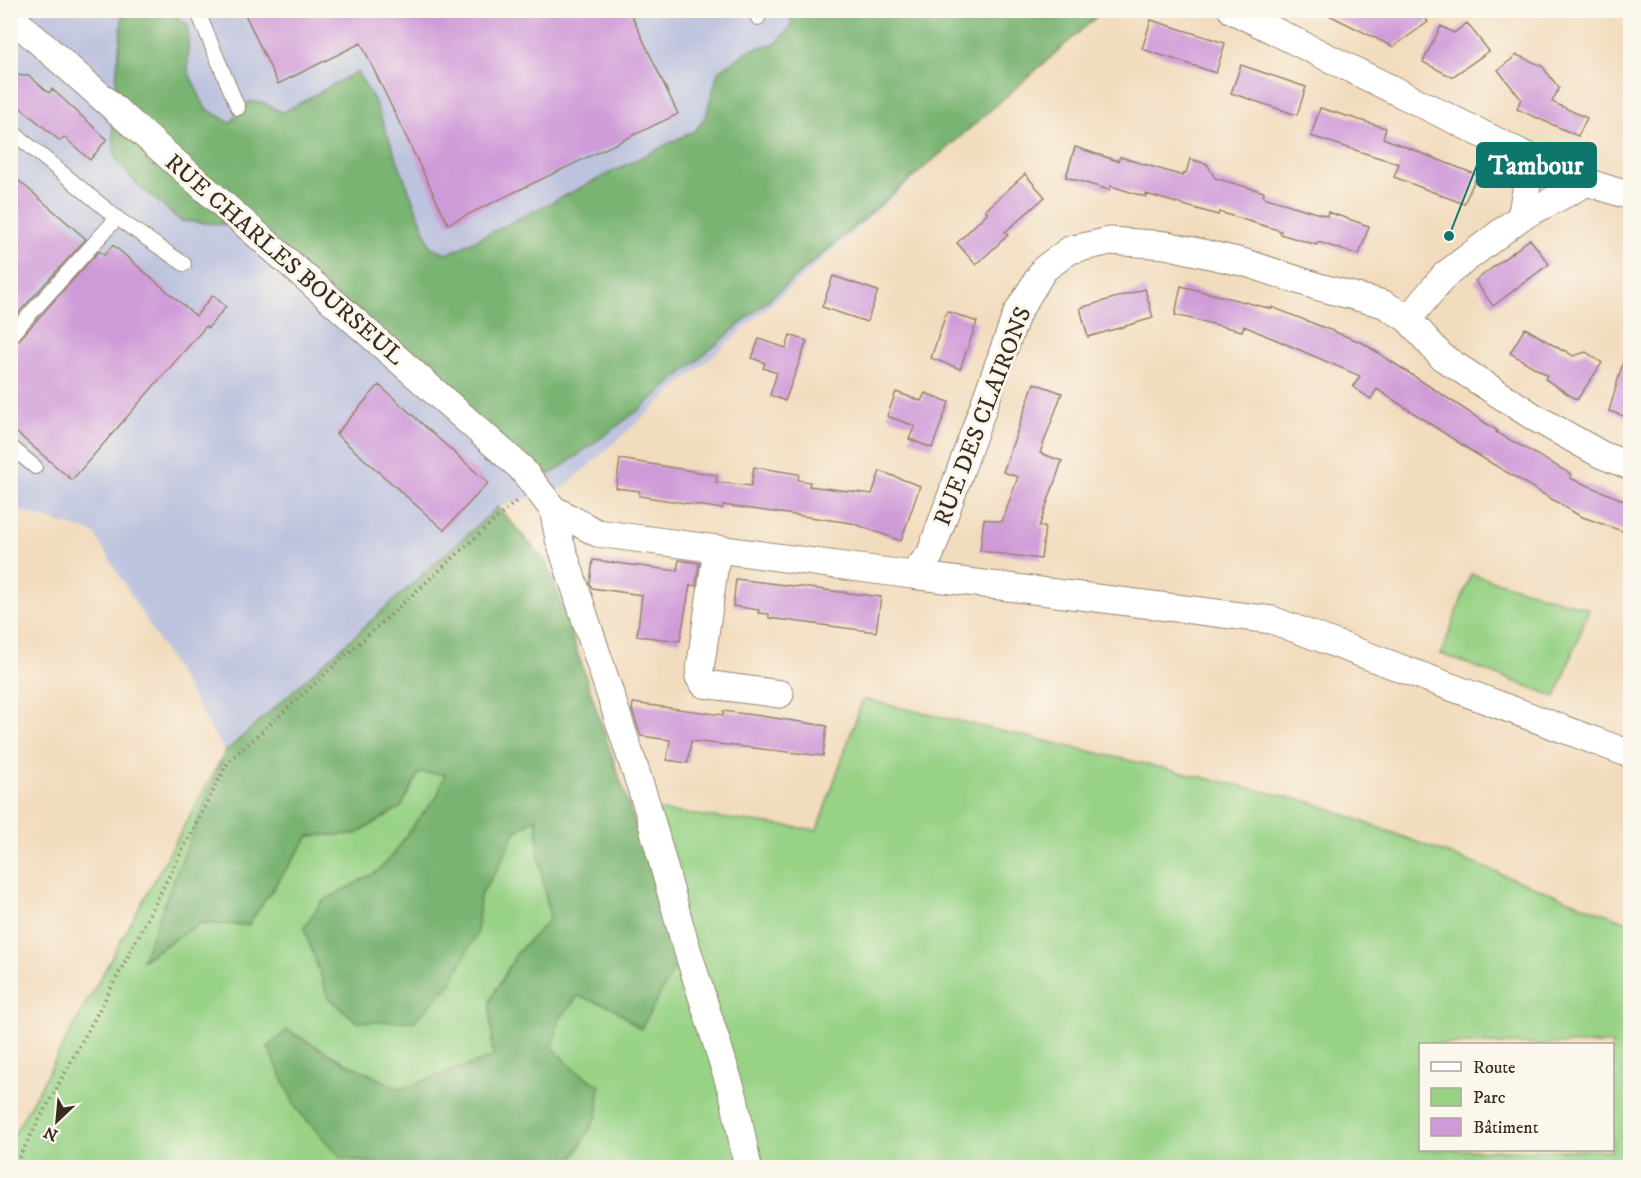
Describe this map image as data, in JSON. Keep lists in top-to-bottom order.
{
  "streets": {
    "street": ["RUE CHARLES BOURSEUL", "RUE DES CLAIRONS"]
  },
  "places": ["Tambour"],
  "legend": ["Route", "Parc", "Bâtiment"],
  "north": "bottom left"
}
